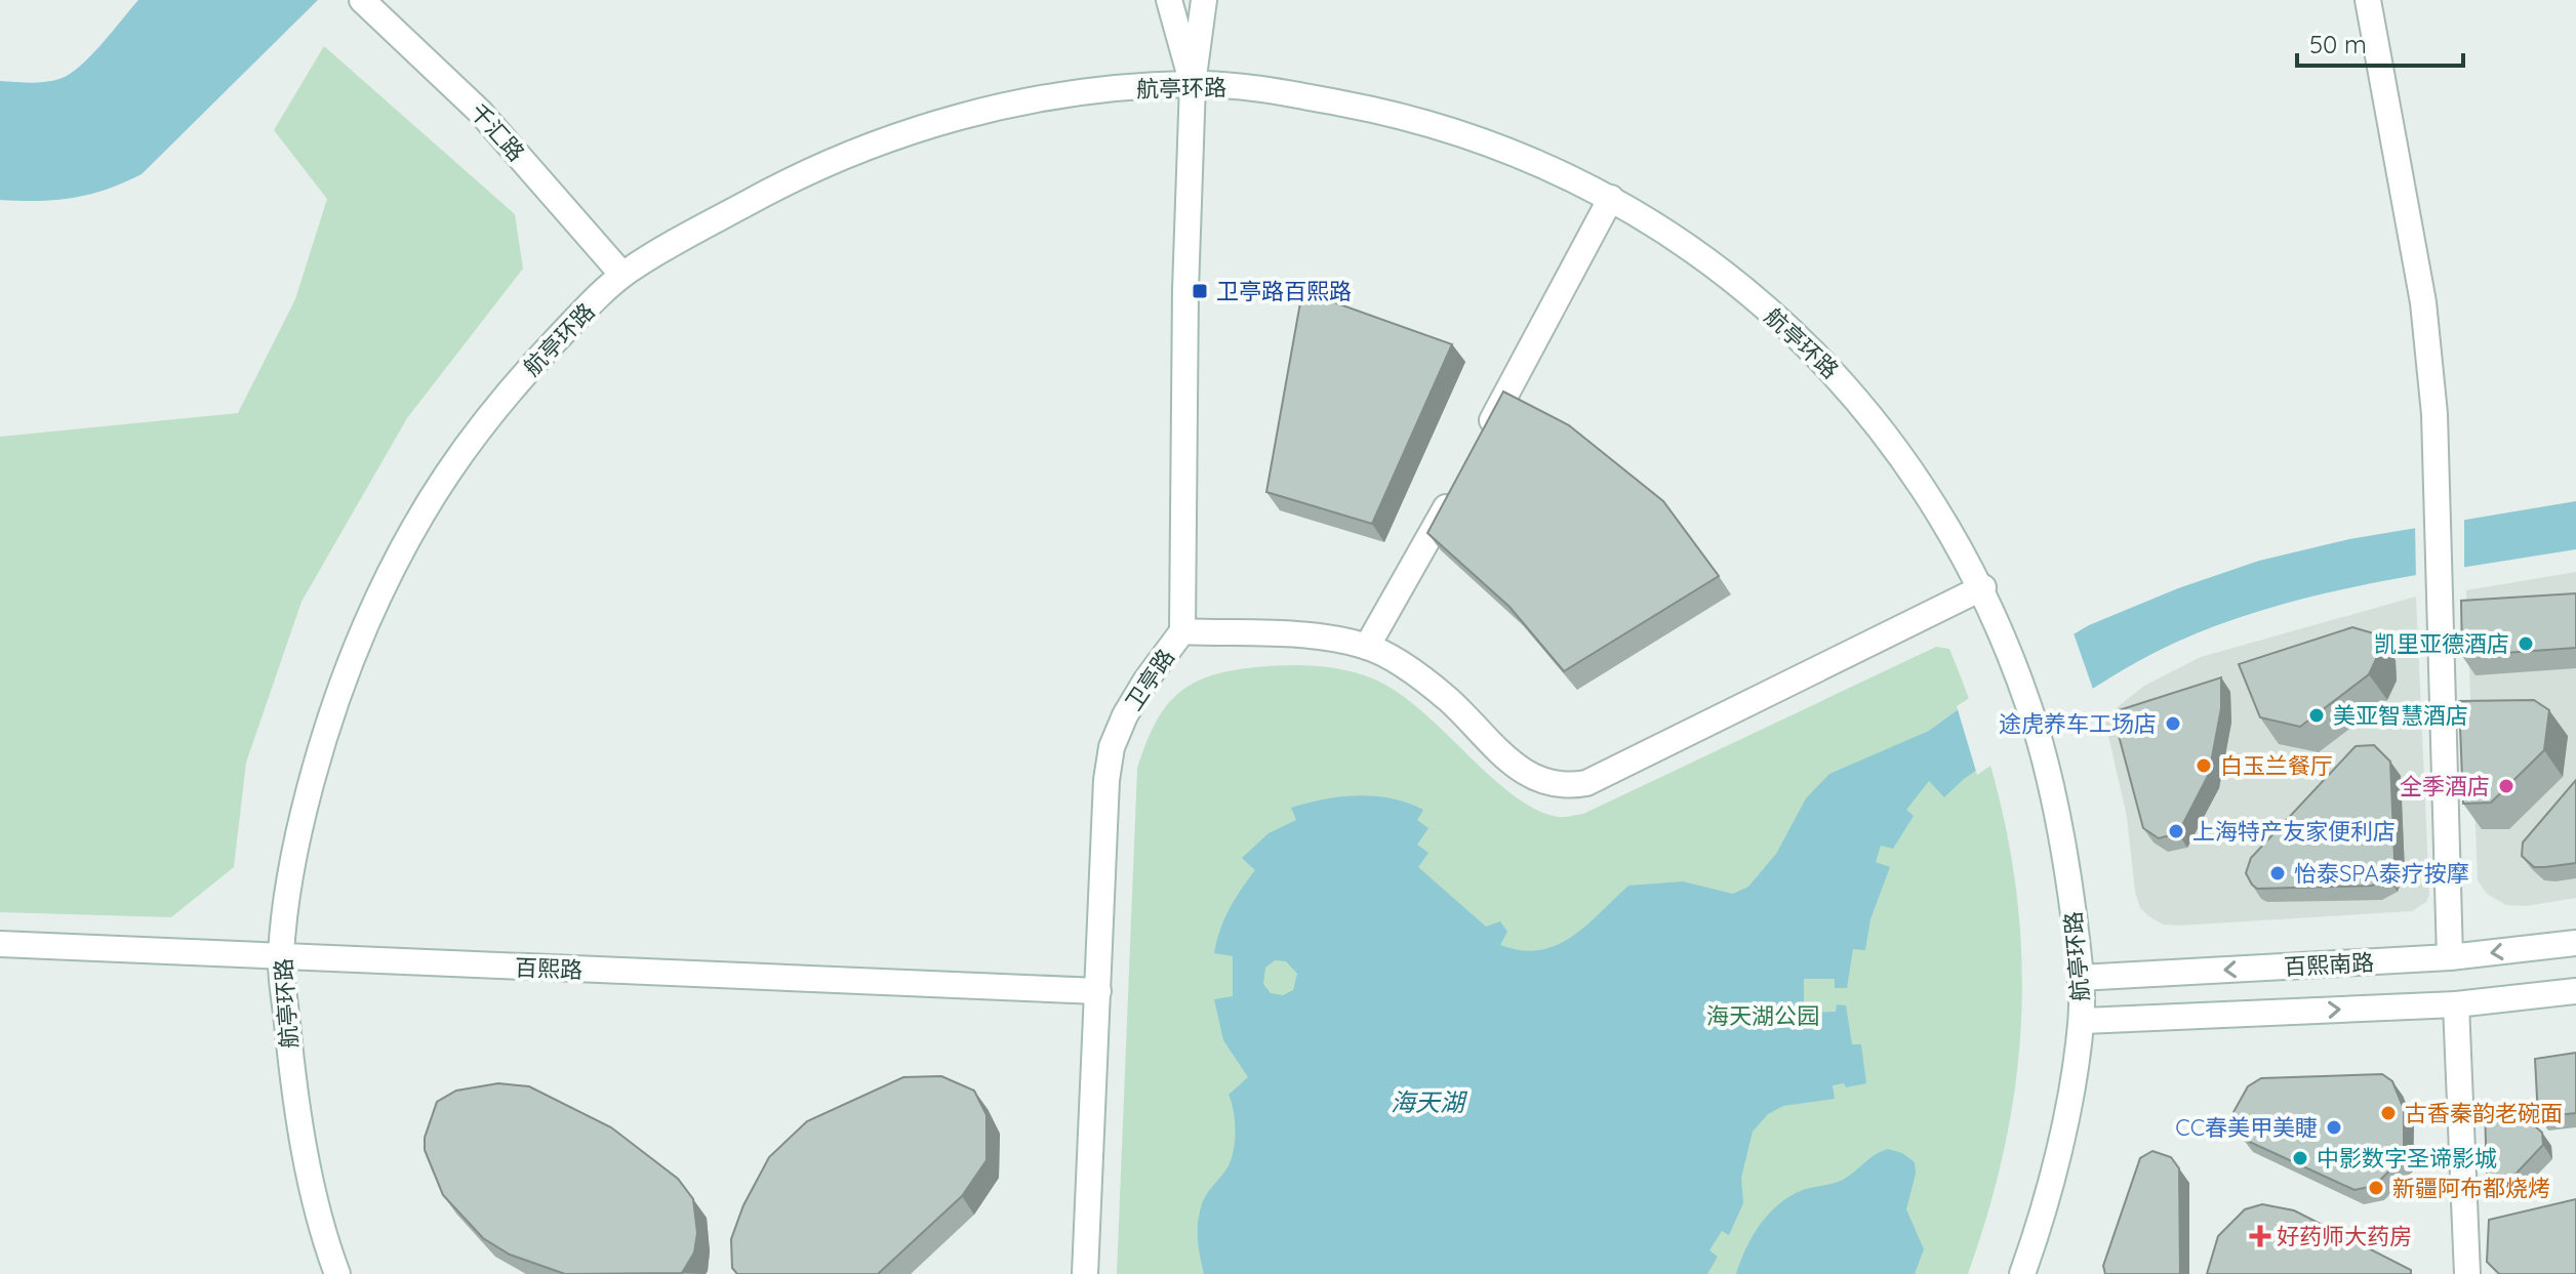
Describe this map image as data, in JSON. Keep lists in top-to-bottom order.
{
  "streets": {
    "street": [
      "航亭环路",
      "千汇路",
      "卫亭路",
      "百熙南路",
      "百熙路"
    ]
  },
  "crossings": [
    ["航亭环路", "千汇路"],
    ["航亭环路", "卫亭路"],
    ["航亭环路", "百熙南路"],
    ["航亭环路", "百熙路"],
    ["卫亭路", "百熙路"]
  ],
  "water": ["海天湖"],
  "parks": ["海天湖公园"],
  "places": {
    "transit": ["卫亭路百熙路"],
    "other": [
      "凯里亚德酒店",
      "美亚智慧酒店",
      "途虎养车工场店",
      "白玉兰餐厅",
      "全季酒店",
      "上海特产友家便利店",
      "怡泰SPA泰疗按摩",
      "古香秦韵老碗面",
      "CC春美甲美睫",
      "中影数字圣谛影城",
      "新疆阿布都烧烤"
    ],
    "health": ["好药师大药房"]
  },
  "scale_bar": "50 m"
}
